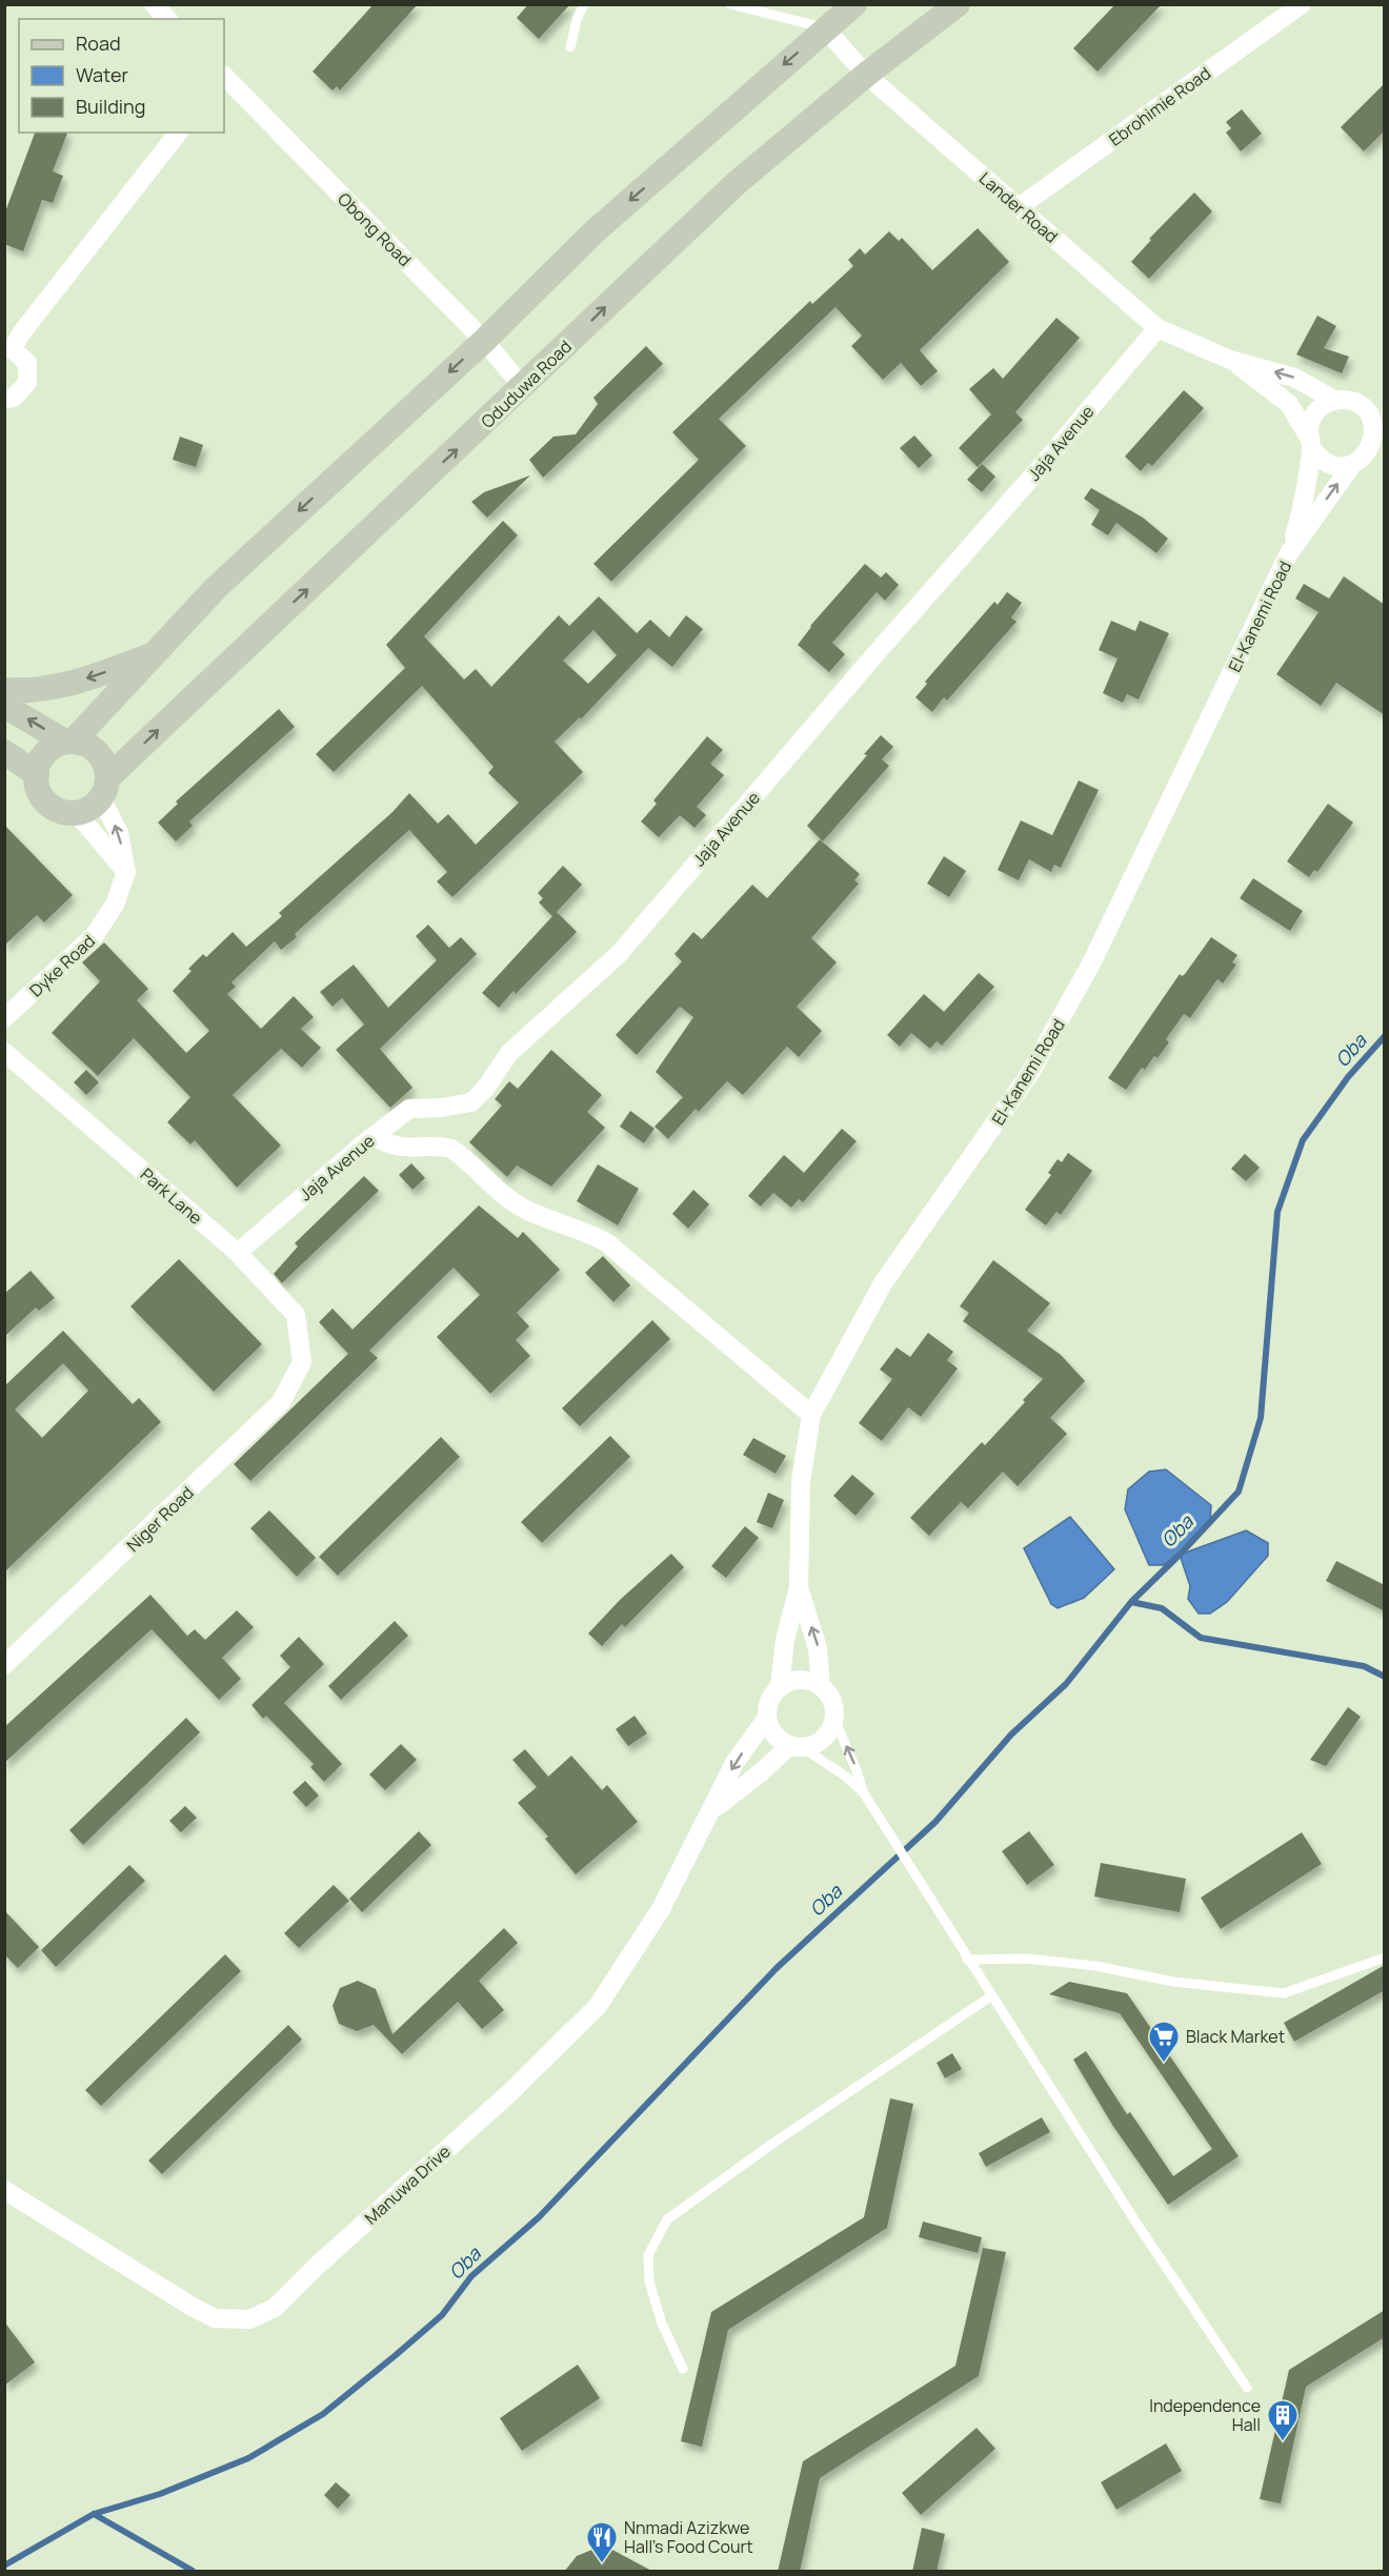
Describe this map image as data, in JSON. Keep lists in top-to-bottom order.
{
  "streets": {
    "street": [
      "Ebrohimie Road",
      "Lander Road",
      "Obong Road",
      "Oduduwa Road",
      "Jaja Avenue",
      "El-Kanemi Road",
      "Dyke Road",
      "Park Lane",
      "Niger Road",
      "Manuwa Drive"
    ]
  },
  "crossings": [
    ["Ebrohimie Road", "Lander Road"],
    ["Lander Road", "Oduduwa Road"],
    ["Lander Road", "Jaja Avenue"],
    ["Lander Road", "El-Kanemi Road"],
    ["Obong Road", "Oduduwa Road"],
    ["Jaja Avenue", "Park Lane"],
    ["El-Kanemi Road", "Manuwa Drive"],
    ["Park Lane", "Niger Road"]
  ],
  "water": ["Oba"],
  "places": {
    "supermarket": ["Black Market"],
    "building": ["Independence Hall"],
    "restaurant": ["Nnmadi Azizkwe Hall's Food Court"]
  },
  "legend": ["Road", "Water", "Building"]
}
